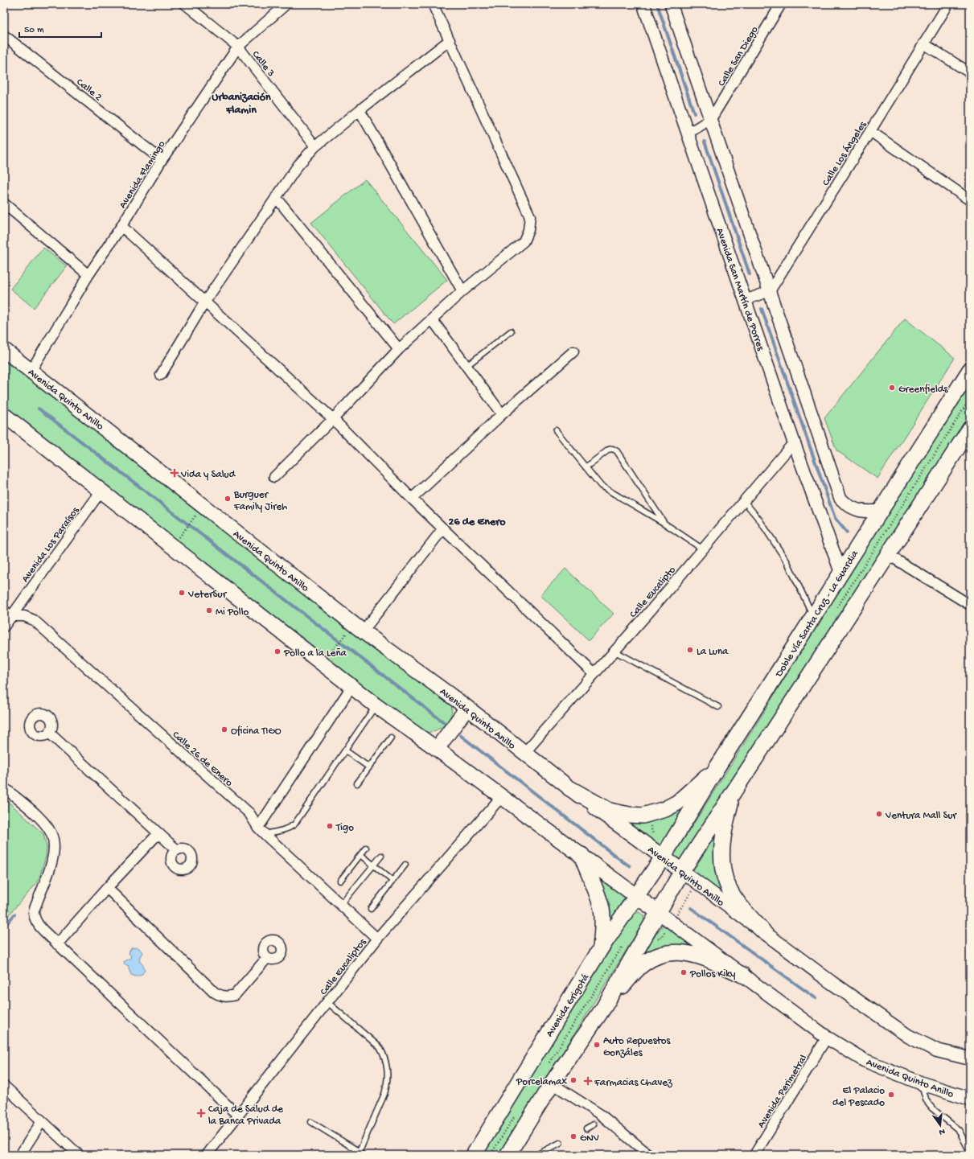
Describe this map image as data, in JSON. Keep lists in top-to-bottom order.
{
  "streets": {
    "highway": ["Doble Vía Santa Cruz - La Guardia", "Avenida Grigotá"],
    "main road": ["Avenida Quinto Anillo"],
    "street": [
      "Calle San Diego",
      "Calle 3",
      "Calle 2",
      "Calle Los Ángeles",
      "Avenida Flamingo",
      "Avenida San Martín de Porres",
      "Avenida Los Paraísos",
      "Calle Eucalipto",
      "Calle 26 de Enero",
      "Calle Eucaliptos",
      "Avenida Perimetral"
    ]
  },
  "crossings": [
    ["Calle 3", "Avenida Flamingo"],
    ["Calle 2", "Avenida Flamingo"],
    ["Avenida Flamingo", "Avenida Quinto Anillo"],
    ["Avenida San Martín de Porres", "Calle Eucalipto"],
    ["Avenida San Martín de Porres", "Doble Vía Santa Cruz - La Guardia"],
    ["Avenida Quinto Anillo", "Avenida Los Paraísos"],
    ["Avenida Quinto Anillo", "Calle Eucalipto"],
    ["Avenida Quinto Anillo", "Doble Vía Santa Cruz - La Guardia"],
    ["Avenida Quinto Anillo", "Calle Eucaliptos"],
    ["Avenida Quinto Anillo", "Avenida Grigotá"],
    ["Avenida Quinto Anillo", "Avenida Perimetral"],
    ["Avenida Los Paraísos", "Calle 26 de Enero"],
    ["Doble Vía Santa Cruz - La Guardia", "Avenida Grigotá"],
    ["Calle 26 de Enero", "Calle Eucaliptos"]
  ],
  "districts": ["Urbanización Flamin", "26 de Enero"],
  "places": {
    "other": [
      "Greenfields",
      "Burguer Family Jireh",
      "VeterSur",
      "Mi Pollo",
      "La Luna",
      "Pollo a la Leña",
      "Oficina TIGO",
      "Ventura Mall Sur",
      "Tigo",
      "Pollos Kiky",
      "Auto Repuestos Gonzáles",
      "Porcelamax",
      "El Palacio del Pescado",
      "GNV"
    ],
    "health": ["Vida y Salud", "Farmacias Chavez", "Caja de Salud de la Banca Privada"]
  },
  "scale_bar": "50 m",
  "north": "bottom"
}
